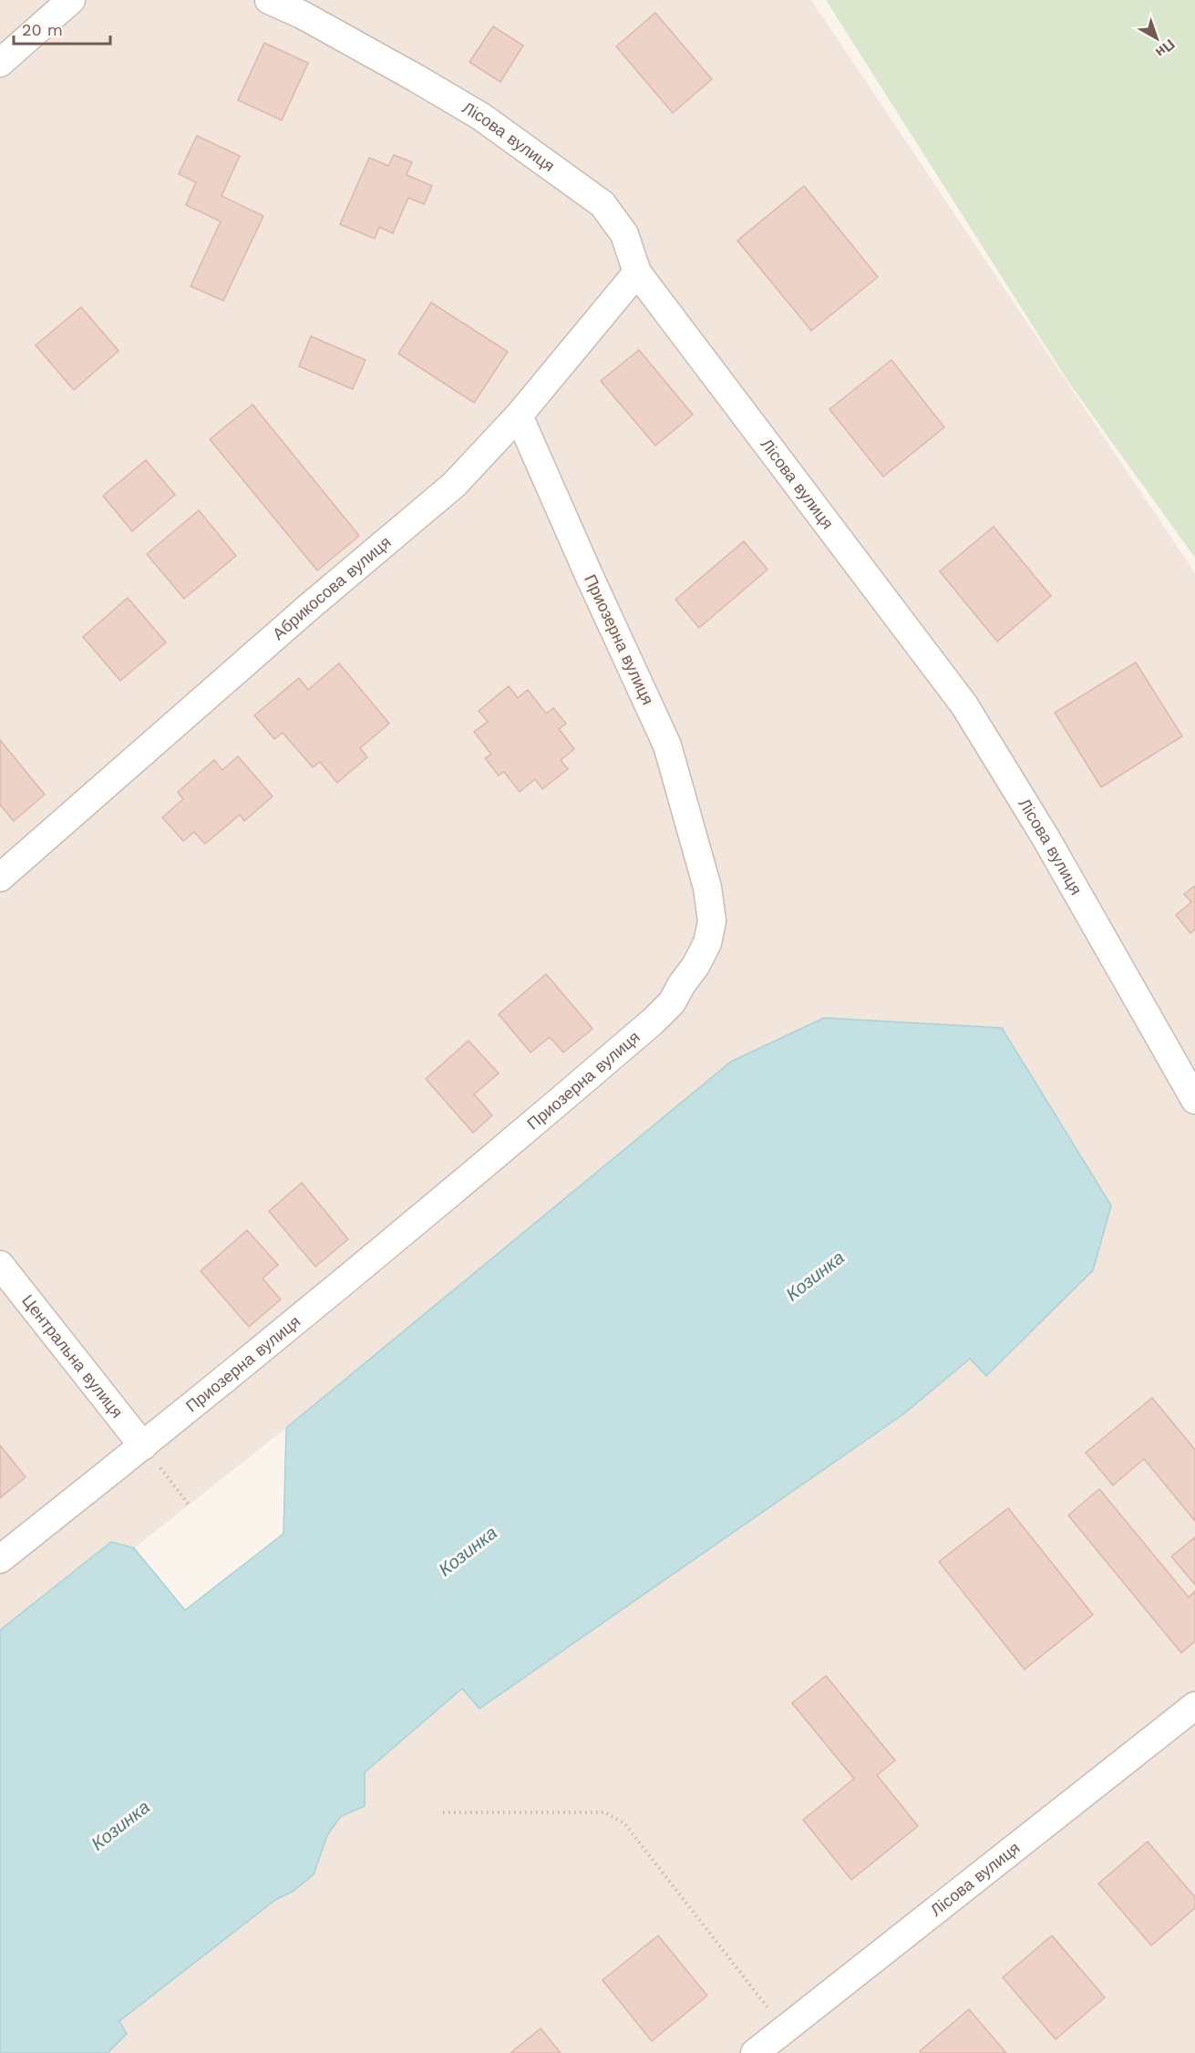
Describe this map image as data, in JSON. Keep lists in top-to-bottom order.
{
  "streets": {
    "street": [
      "Лісова вулиця",
      "Абрикосова вулиця",
      "Приозерна вулиця",
      "Центральна вулиця"
    ]
  },
  "crossings": [
    ["Лісова вулиця", "Абрикосова вулиця"],
    ["Абрикосова вулиця", "Приозерна вулиця"],
    ["Приозерна вулиця", "Центральна вулиця"]
  ],
  "water": ["Козинка"],
  "scale_bar": "20 m",
  "north": "bottom right"
}
